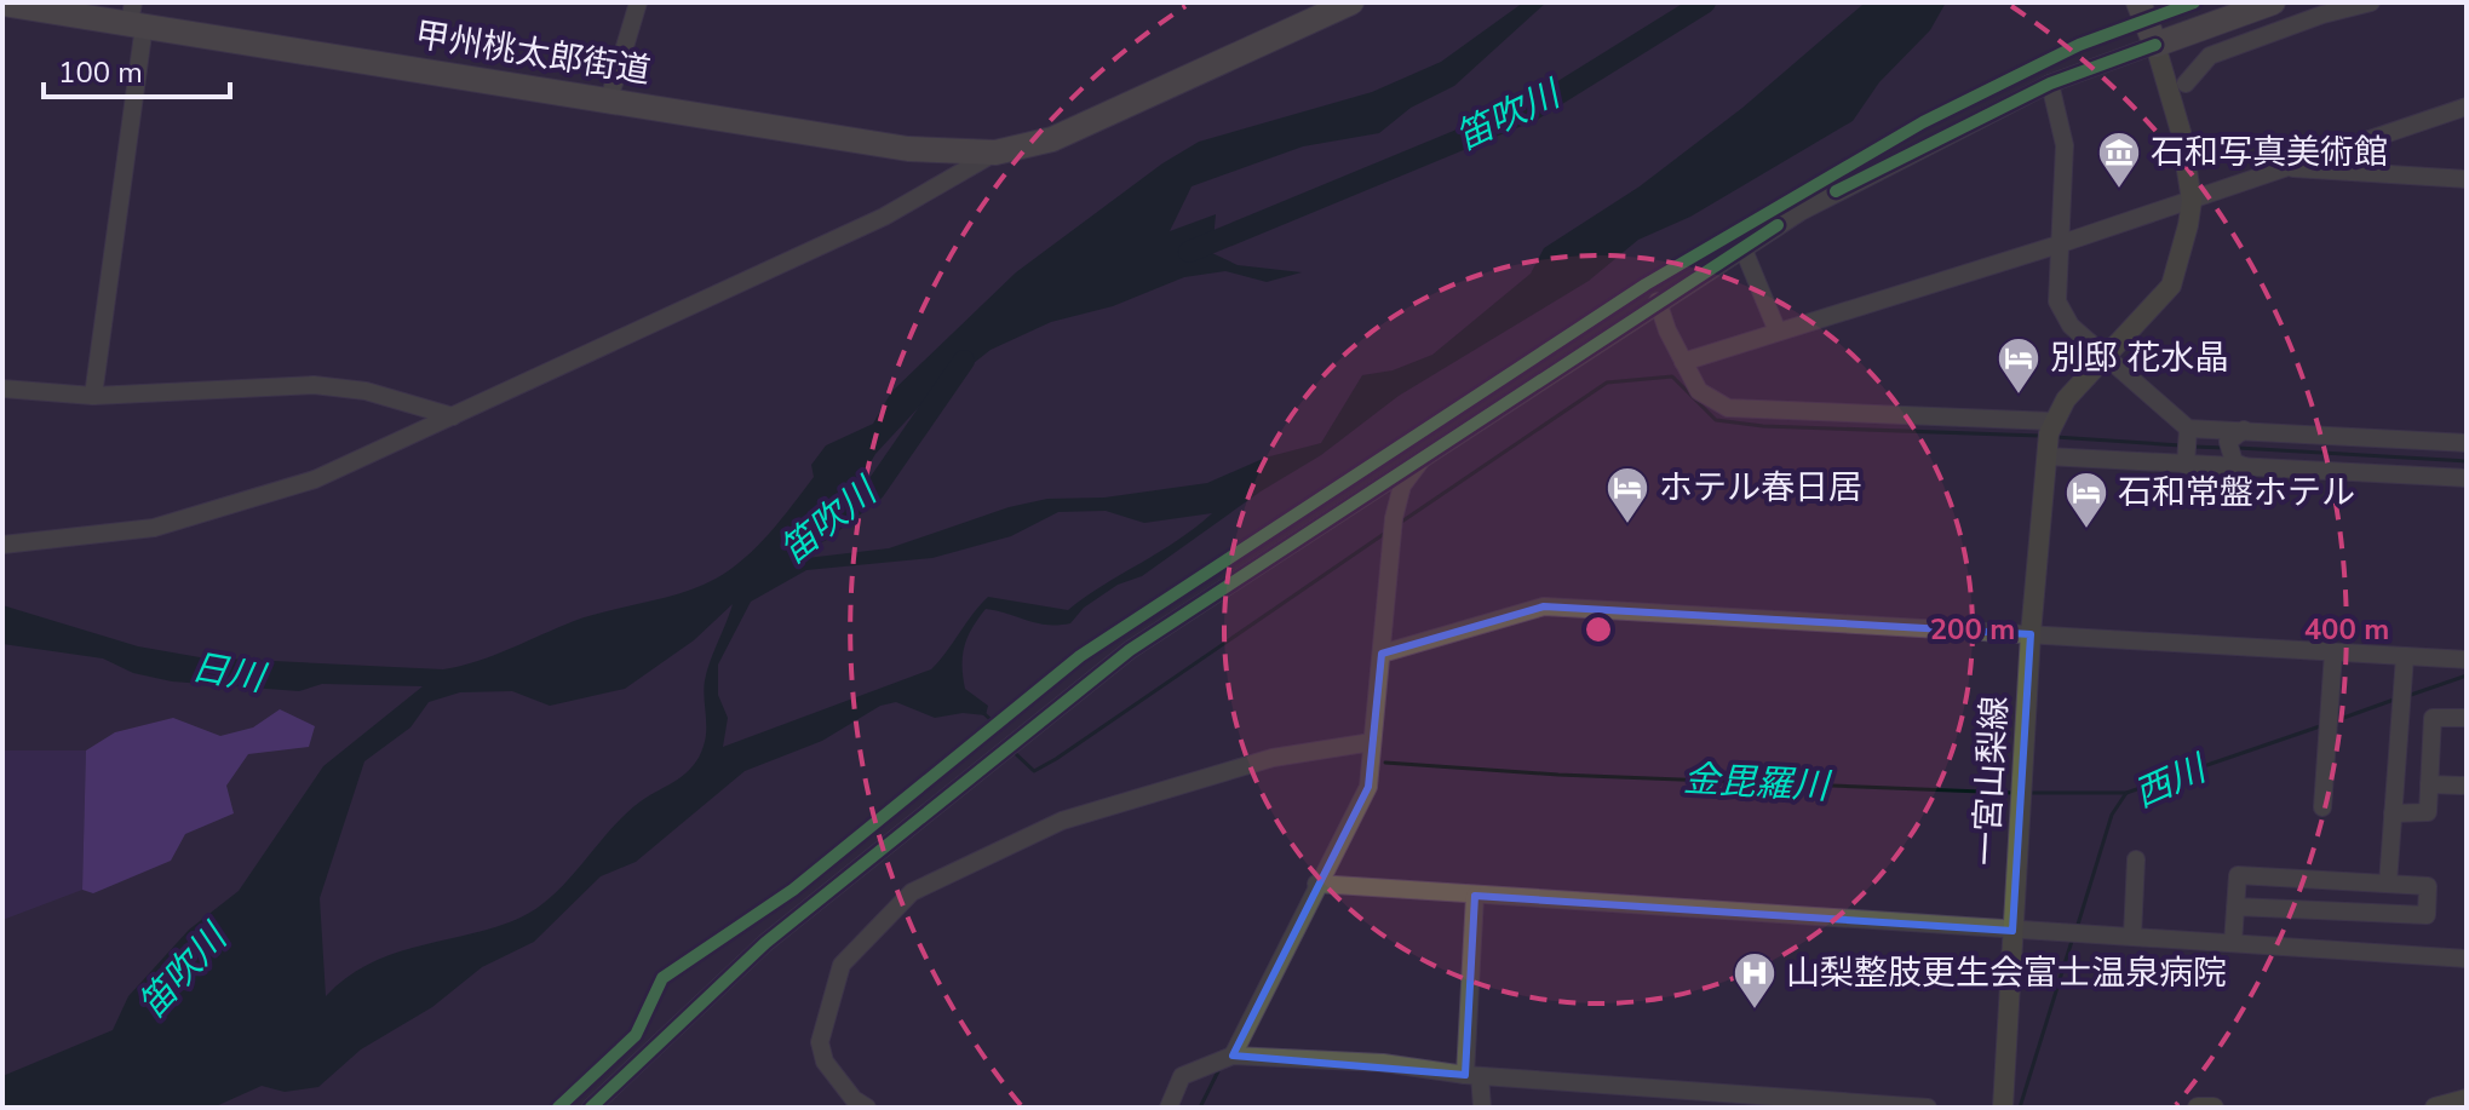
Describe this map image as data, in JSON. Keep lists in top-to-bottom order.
{
  "streets": {
    "highway": ["甲州桃太郎街道"],
    "main road": ["一宮山梨線"]
  },
  "water": [
    "笛吹川",
    "日川",
    "西川",
    "金毘羅川"
  ],
  "places": {
    "museum": ["石和写真美術館"],
    "hotel": ["別邸 花水晶", "ホテル春日居", "石和常盤ホテル"],
    "hospital": ["山梨整肢更生会富士温泉病院"]
  },
  "scale_bar": "100 m",
  "rings": ["200 m", "400 m"]
}
